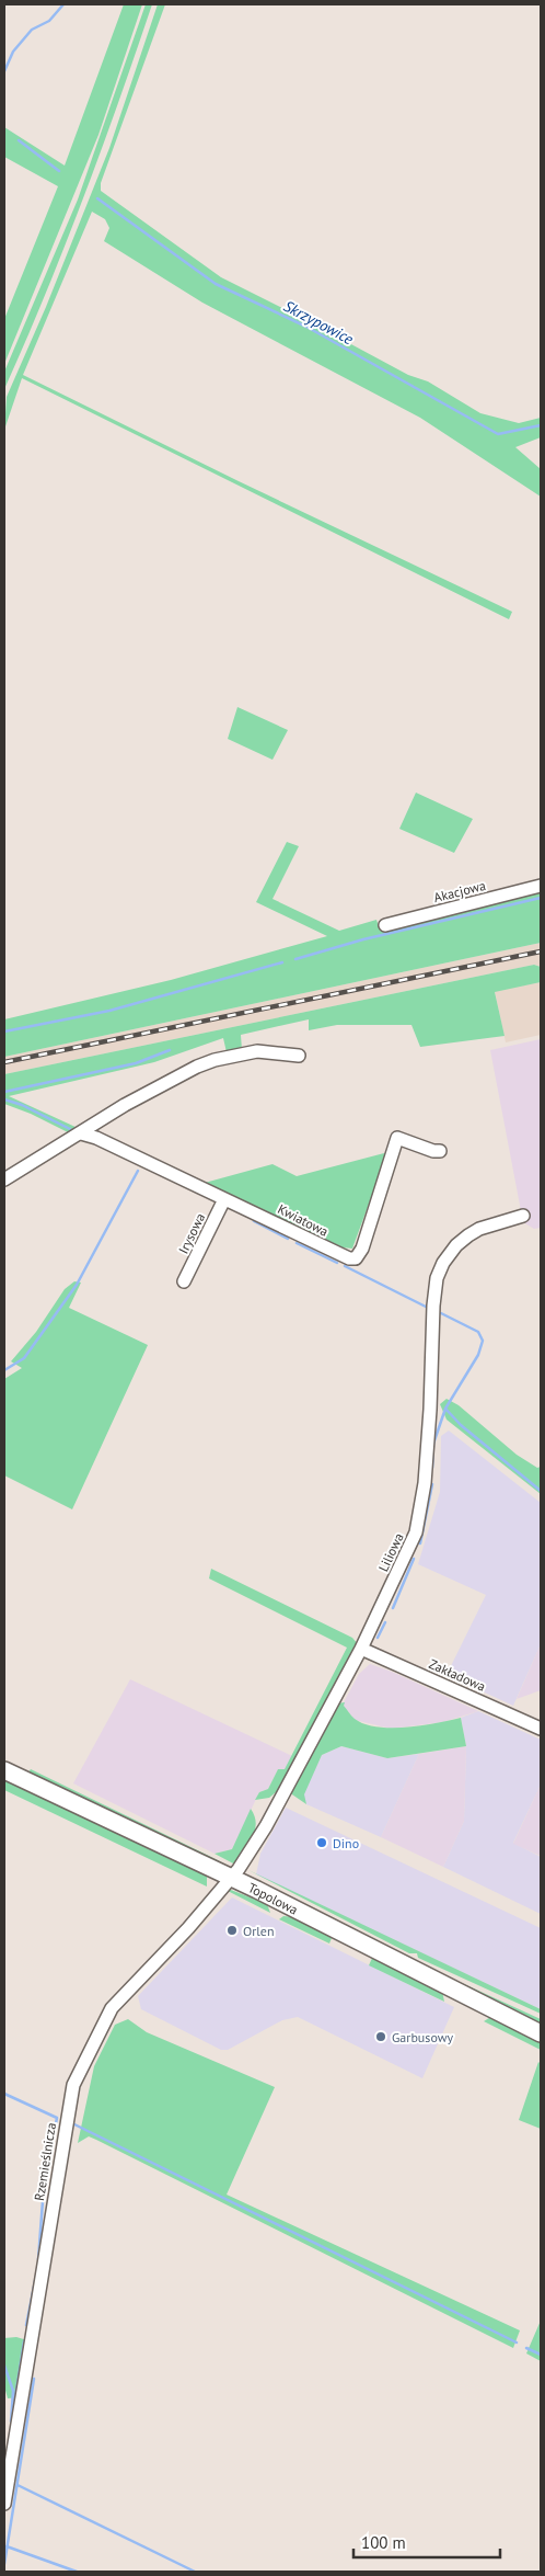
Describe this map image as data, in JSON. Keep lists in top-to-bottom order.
{
  "streets": {
    "main road": ["Topolowa"],
    "street": [
      "Akacjowa",
      "Kwiatowa",
      "Irysowa",
      "Liliowa",
      "Zakładowa",
      "Rzemieślnicza"
    ]
  },
  "crossings": [
    ["Kwiatowa", "Irysowa"],
    ["Liliowa", "Zakładowa"],
    ["Liliowa", "Topolowa"],
    ["Liliowa", "Rzemieślnicza"],
    ["Topolowa", "Rzemieślnicza"]
  ],
  "water": ["Skrzypowice"],
  "places": ["Dino", "Orlen", "Garbusowy"],
  "scale_bar": "100 m"
}
